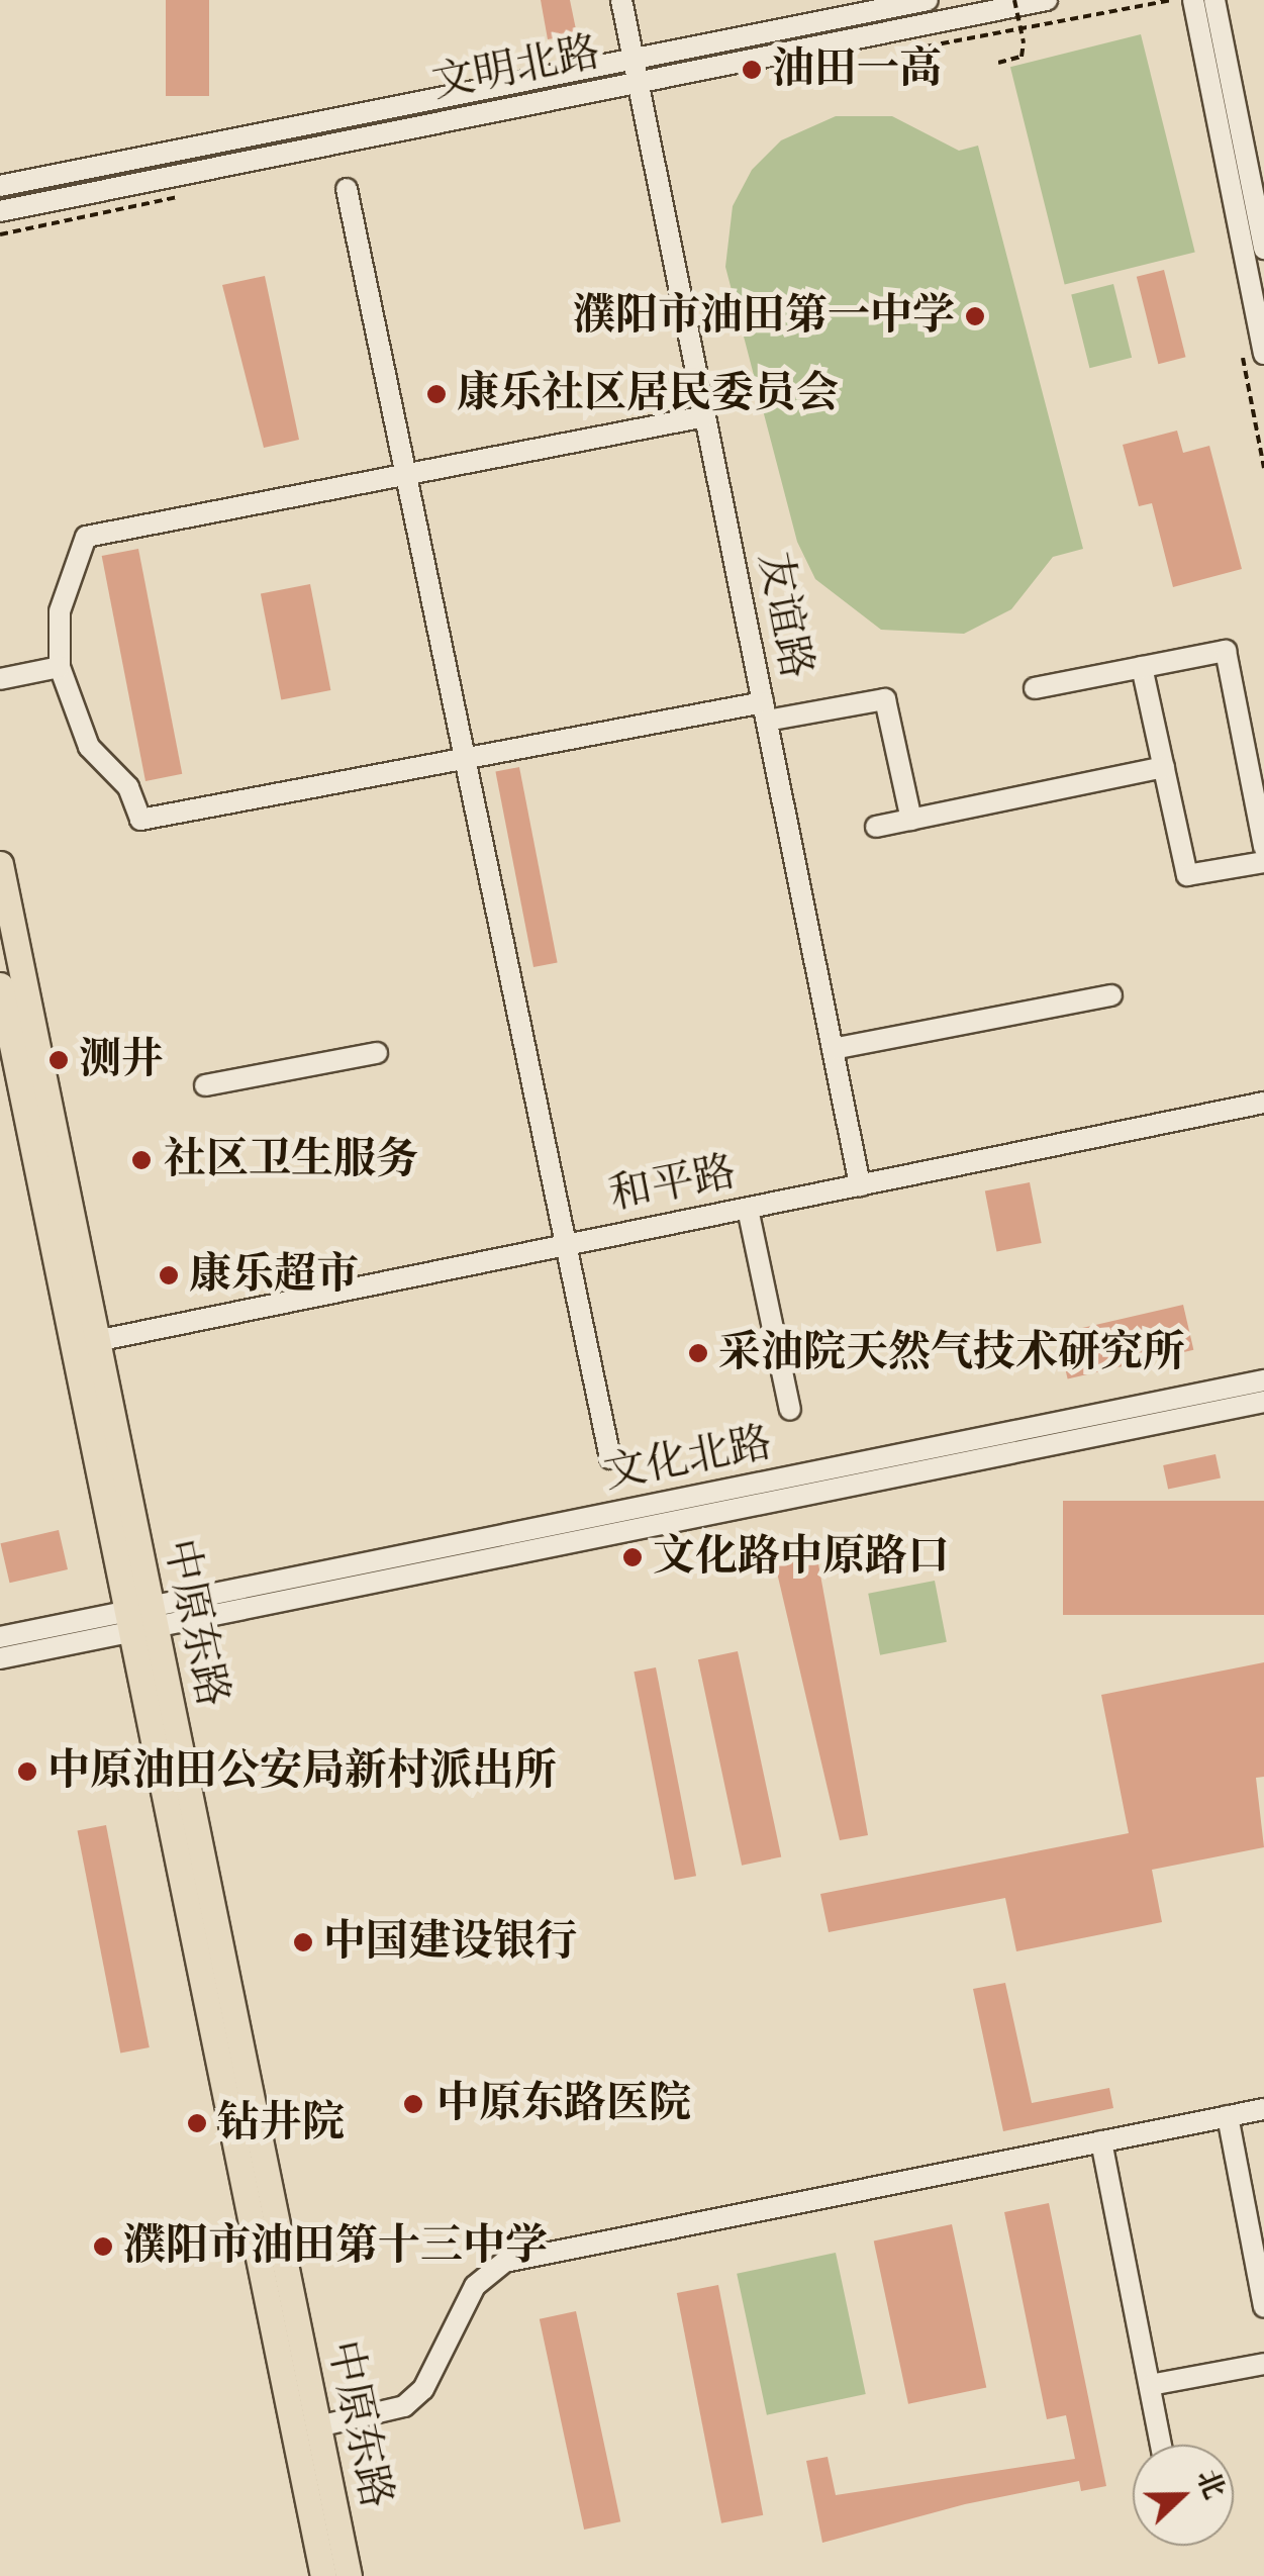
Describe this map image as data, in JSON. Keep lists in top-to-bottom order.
{
  "streets": {
    "main road": ["中原东路"],
    "street": [
      "文明北路",
      "友谊路",
      "和平路",
      "文化北路"
    ]
  },
  "crossings": [
    ["文明北路", "友谊路"],
    ["友谊路", "和平路"],
    ["和平路", "中原东路"],
    ["文化北路", "中原东路"]
  ],
  "places": [
    "油田一高",
    "濮阳市油田第一中学",
    "康乐社区居民委员会",
    "测井",
    "社区卫生服务",
    "康乐超市",
    "采油院天然气技术研究所",
    "文化路中原路口",
    "中原油田公安局新村派出所",
    "中国建设银行",
    "中原东路医院",
    "钻井院",
    "濮阳市油田第十三中学"
  ],
  "north": "right"
}
